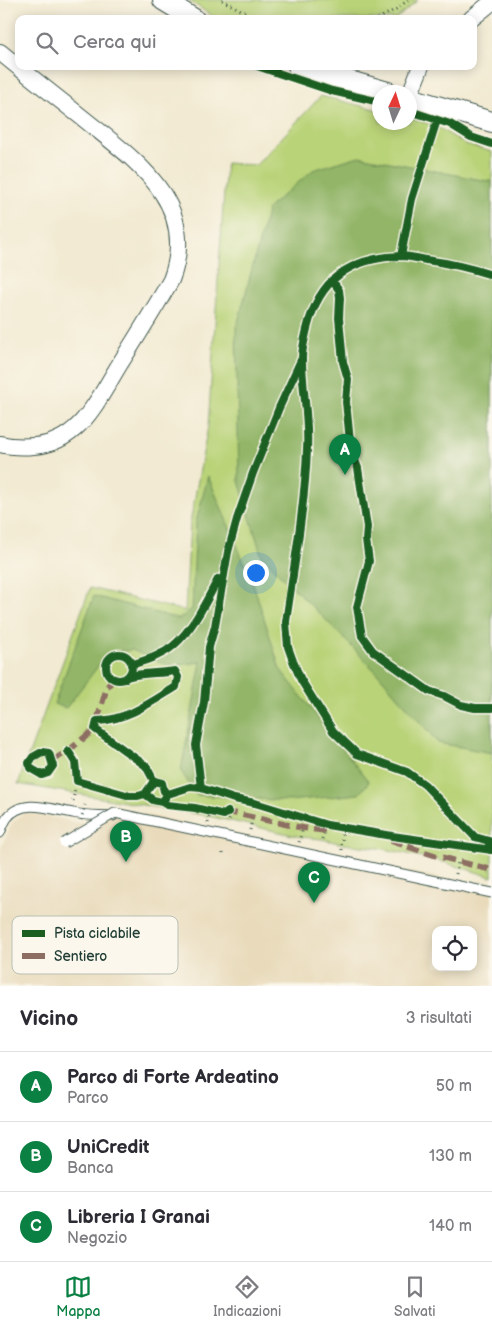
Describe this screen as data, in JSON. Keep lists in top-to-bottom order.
{
  "legend": ["Pista ciclabile", "Sentiero"],
  "north": "top",
  "page": {
    "search": "Cerca qui",
    "pins": ["A", "B", "C"],
    "heading": ["Vicino", "3 risultati"],
    "list": [
      {
        "mark": "A",
        "name": "Parco di Forte Ardeatino",
        "note": "Parco",
        "value": "50 m"
      },
      {
        "mark": "B",
        "name": "UniCredit",
        "note": "Banca",
        "value": "130 m"
      },
      {
        "mark": "C",
        "name": "Libreria I Granai",
        "note": "Negozio",
        "value": "140 m"
      }
    ],
    "nav": ["Mappa", "Indicazioni", "Salvati"]
  }
}
